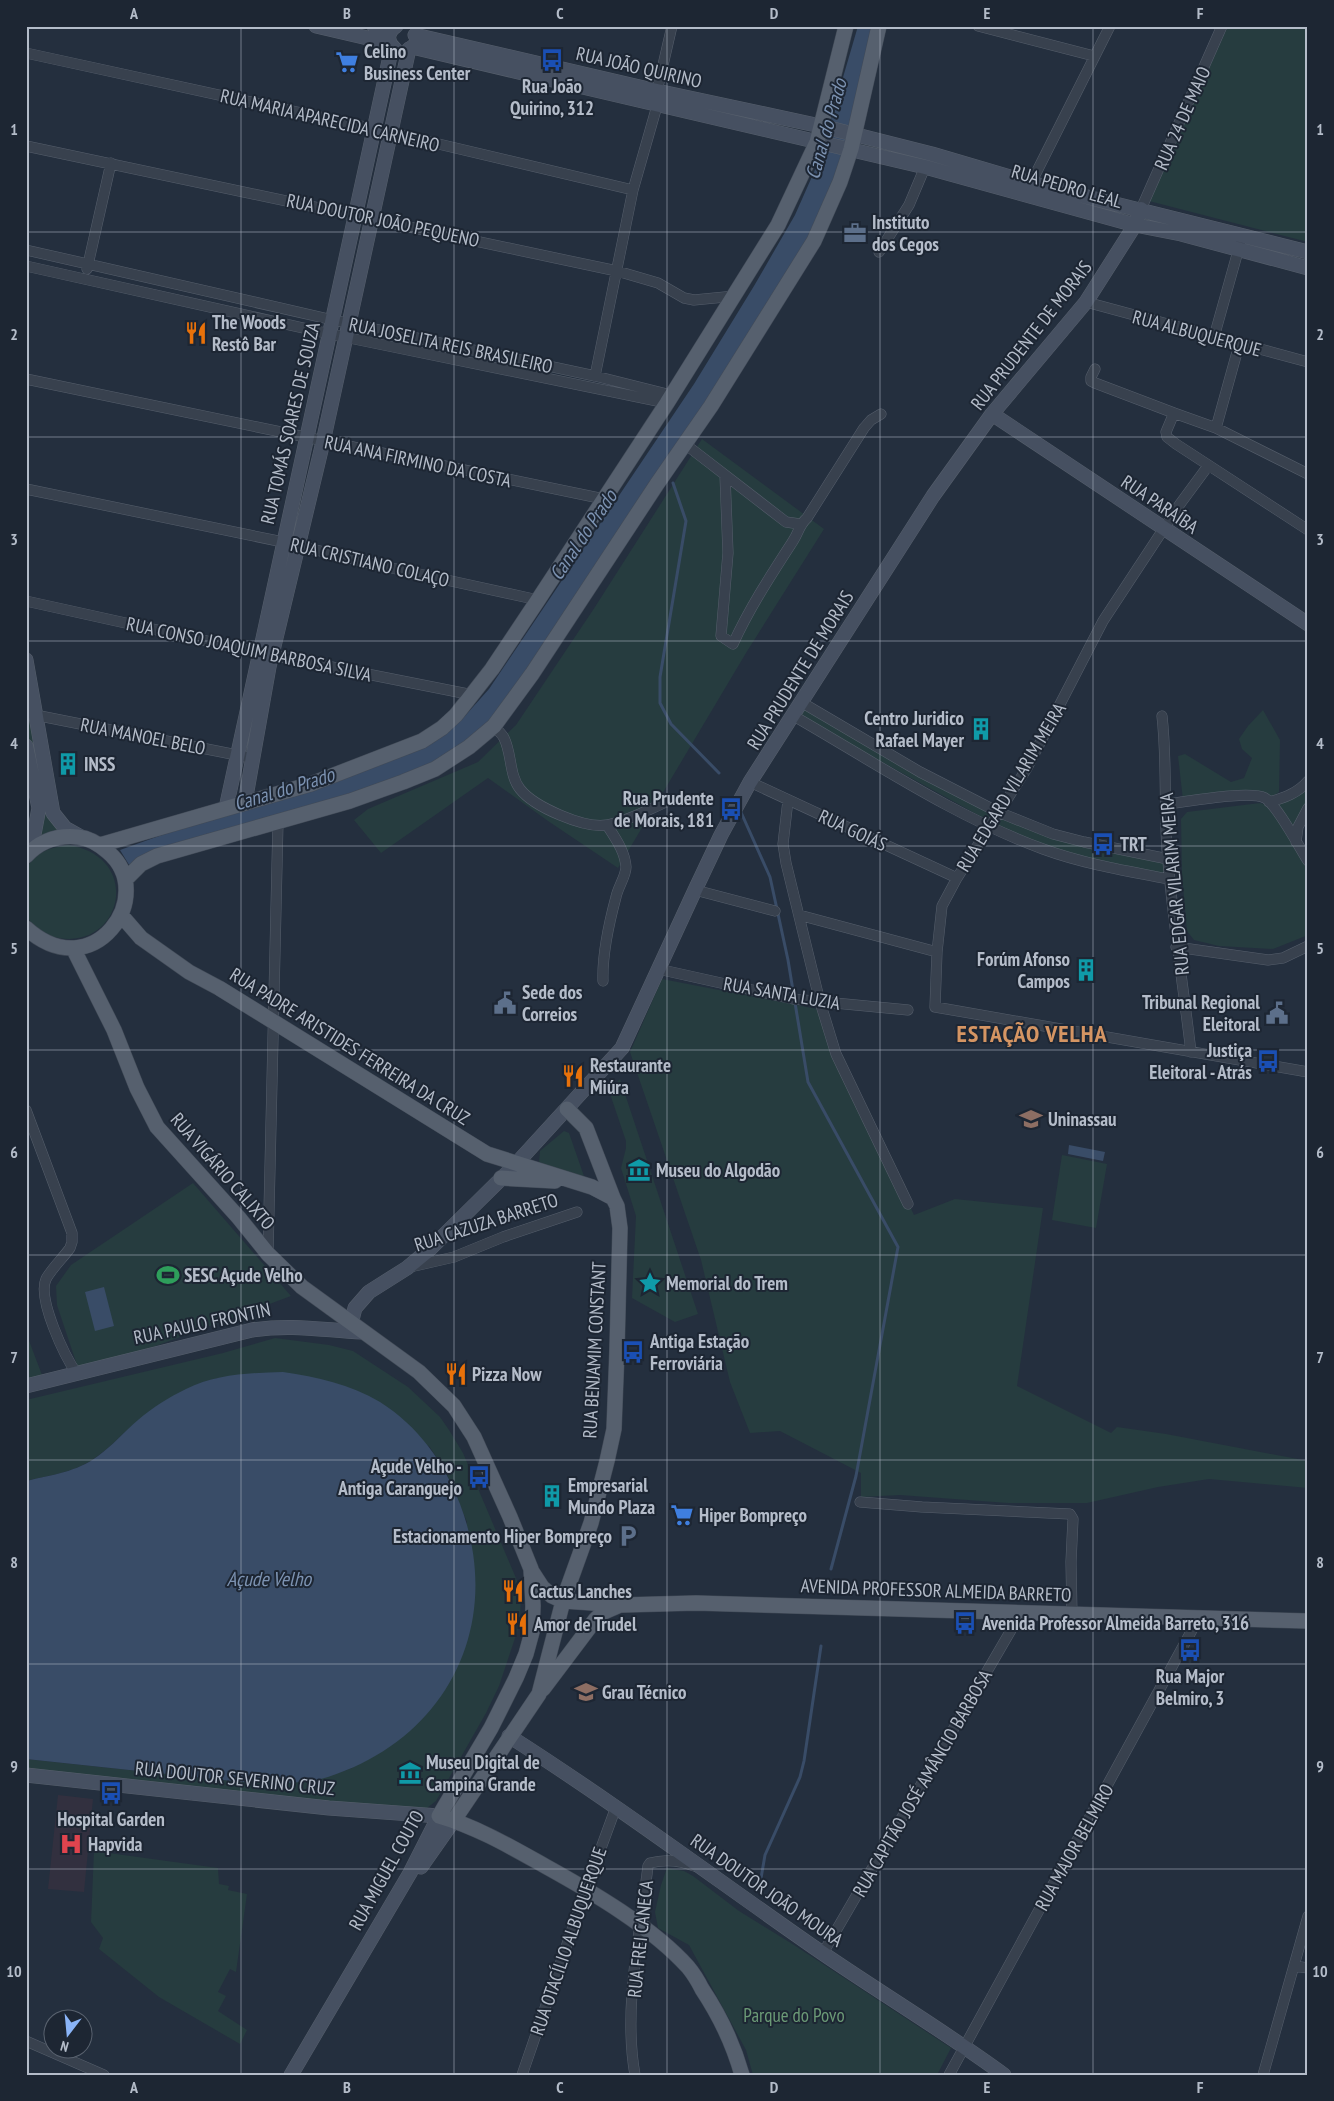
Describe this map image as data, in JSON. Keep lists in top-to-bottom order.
{
  "streets": {
    "main road": [
      "RUA JOÃO QUIRINO",
      "RUA PEDRO LEAL",
      "RUA PRUDENTE DE MORAIS",
      "RUA TOMÁS SOARES DE SOUZA",
      "RUA PARAÍBA",
      "RUA PADRE ARISTIDES FERREIRA DA CRUZ",
      "RUA VIGÁRIO CALIXTO",
      "RUA CAZUZA BARRETO",
      "RUA PAULO FRONTIN",
      "RUA BENJAMIM CONSTANT",
      "AVENIDA PROFESSOR ALMEIDA BARRETO",
      "RUA DOUTOR SEVERINO CRUZ",
      "RUA MIGUEL COUTO",
      "RUA DOUTOR JOÃO MOURA"
    ],
    "street": [
      "RUA 24 DE MAIO",
      "RUA MARIA APARECIDA CARNEIRO",
      "RUA DOUTOR JOÃO PEQUENO",
      "RUA ALBUQUERQUE",
      "RUA JOSELITA REIS BRASILEIRO",
      "RUA ANA FIRMINO DA COSTA",
      "RUA CRISTIANO COLAÇO",
      "RUA CONSO JOAQUIM BARBOSA SILVA",
      "RUA MANOEL BELO",
      "RUA EDGARD VILARIM MEIRA",
      "RUA GOIÁS",
      "RUA EDGAR VILARIM MEIRA",
      "RUA SANTA LUZIA",
      "RUA CAPITÃO JOSÉ AMÂNCIO BARBOSA",
      "RUA MAJOR BELMIRO",
      "RUA FREI CANECA",
      "RUA OTACÍLIO ALBUQUERQUE"
    ]
  },
  "crossings": [
    ["RUA JOÃO QUIRINO", "RUA PEDRO LEAL"],
    ["RUA JOÃO QUIRINO", "RUA TOMÁS SOARES DE SOUZA"],
    ["RUA 24 DE MAIO", "RUA PEDRO LEAL"],
    ["RUA 24 DE MAIO", "RUA PRUDENTE DE MORAIS"],
    ["RUA MARIA APARECIDA CARNEIRO", "RUA TOMÁS SOARES DE SOUZA"],
    ["RUA PEDRO LEAL", "RUA PRUDENTE DE MORAIS"],
    ["RUA DOUTOR JOÃO PEQUENO", "RUA TOMÁS SOARES DE SOUZA"],
    ["RUA ALBUQUERQUE", "RUA PRUDENTE DE MORAIS"],
    ["RUA PRUDENTE DE MORAIS", "RUA PARAÍBA"],
    ["RUA PRUDENTE DE MORAIS", "RUA GOIÁS"],
    ["RUA PRUDENTE DE MORAIS", "RUA SANTA LUZIA"],
    ["RUA PRUDENTE DE MORAIS", "RUA PADRE ARISTIDES FERREIRA DA CRUZ"],
    ["RUA PRUDENTE DE MORAIS", "RUA CAZUZA BARRETO"],
    ["RUA PRUDENTE DE MORAIS", "RUA BENJAMIM CONSTANT"],
    ["RUA JOSELITA REIS BRASILEIRO", "RUA TOMÁS SOARES DE SOUZA"],
    ["RUA TOMÁS SOARES DE SOUZA", "RUA ANA FIRMINO DA COSTA"],
    ["RUA TOMÁS SOARES DE SOUZA", "RUA CRISTIANO COLAÇO"],
    ["RUA TOMÁS SOARES DE SOUZA", "RUA CONSO JOAQUIM BARBOSA SILVA"],
    ["RUA TOMÁS SOARES DE SOUZA", "RUA MANOEL BELO"],
    ["RUA PARAÍBA", "RUA EDGARD VILARIM MEIRA"],
    ["RUA EDGARD VILARIM MEIRA", "RUA GOIÁS"],
    ["RUA EDGARD VILARIM MEIRA", "RUA EDGAR VILARIM MEIRA"],
    ["RUA PADRE ARISTIDES FERREIRA DA CRUZ", "RUA CAZUZA BARRETO"],
    ["RUA VIGÁRIO CALIXTO", "RUA CAZUZA BARRETO"],
    ["RUA VIGÁRIO CALIXTO", "RUA PAULO FRONTIN"],
    ["RUA CAZUZA BARRETO", "RUA PAULO FRONTIN"],
    ["RUA PAULO FRONTIN", "RUA MIGUEL COUTO"],
    ["RUA BENJAMIM CONSTANT", "AVENIDA PROFESSOR ALMEIDA BARRETO"],
    ["RUA BENJAMIM CONSTANT", "RUA MIGUEL COUTO"],
    ["AVENIDA PROFESSOR ALMEIDA BARRETO", "RUA CAPITÃO JOSÉ AMÂNCIO BARBOSA"],
    ["AVENIDA PROFESSOR ALMEIDA BARRETO", "RUA MAJOR BELMIRO"],
    ["AVENIDA PROFESSOR ALMEIDA BARRETO", "RUA MIGUEL COUTO"],
    ["RUA DOUTOR SEVERINO CRUZ", "RUA MIGUEL COUTO"],
    ["RUA CAPITÃO JOSÉ AMÂNCIO BARBOSA", "RUA DOUTOR JOÃO MOURA"],
    ["RUA MAJOR BELMIRO", "RUA DOUTOR JOÃO MOURA"],
    ["RUA MIGUEL COUTO", "RUA DOUTOR JOÃO MOURA"],
    ["RUA DOUTOR JOÃO MOURA", "RUA FREI CANECA"],
    ["RUA DOUTOR JOÃO MOURA", "RUA OTACÍLIO ALBUQUERQUE"]
  ],
  "districts": ["ESTAÇÃO VELHA"],
  "water": ["Canal do Prado", "Açude Velho"],
  "parks": ["Parque do Povo"],
  "places": {
    "bus stop": [
      "Rua João Quirino, 312",
      "Rua Prudente de Morais, 181",
      "TRT",
      "Justiça Eleitoral - Atrás",
      "Antiga Estação Ferroviária",
      "Açude Velho - Antiga Caranguejo",
      "Avenida Professor Almeida Barreto, 316",
      "Rua Major Belmiro, 3",
      "Hospital Garden"
    ],
    "supermarket": ["Celino Business Center", "Hiper Bompreço"],
    "office": ["Instituto dos Cegos"],
    "restaurant": [
      "The Woods Restô Bar",
      "Restaurante Miúra",
      "Pizza Now",
      "Cactus Lanches",
      "Amor de Trudel"
    ],
    "building": [
      "Centro Juridico Rafael Mayer",
      "INSS",
      "Forúm Afonso Campos",
      "Empresarial Mundo Plaza"
    ],
    "public building": ["Sede dos Correios", "Tribunal Regional Eleitoral"],
    "school or university": ["Uninassau", "Grau Técnico"],
    "museum": ["Museu do Algodão", "Museu Digital de Campina Grande"],
    "sports": ["SESC Açude Velho"],
    "place": ["Memorial do Trem"],
    "parking": ["Estacionamento Hiper Bompreço"],
    "hospital": ["Hapvida"]
  },
  "north": "bottom",
  "grid": {
    "columns": [
      "A",
      "B",
      "C",
      "D",
      "E",
      "F"
    ],
    "rows": [
      "1",
      "2",
      "3",
      "4",
      "5",
      "6",
      "7",
      "8",
      "9",
      "10"
    ]
  }
}
